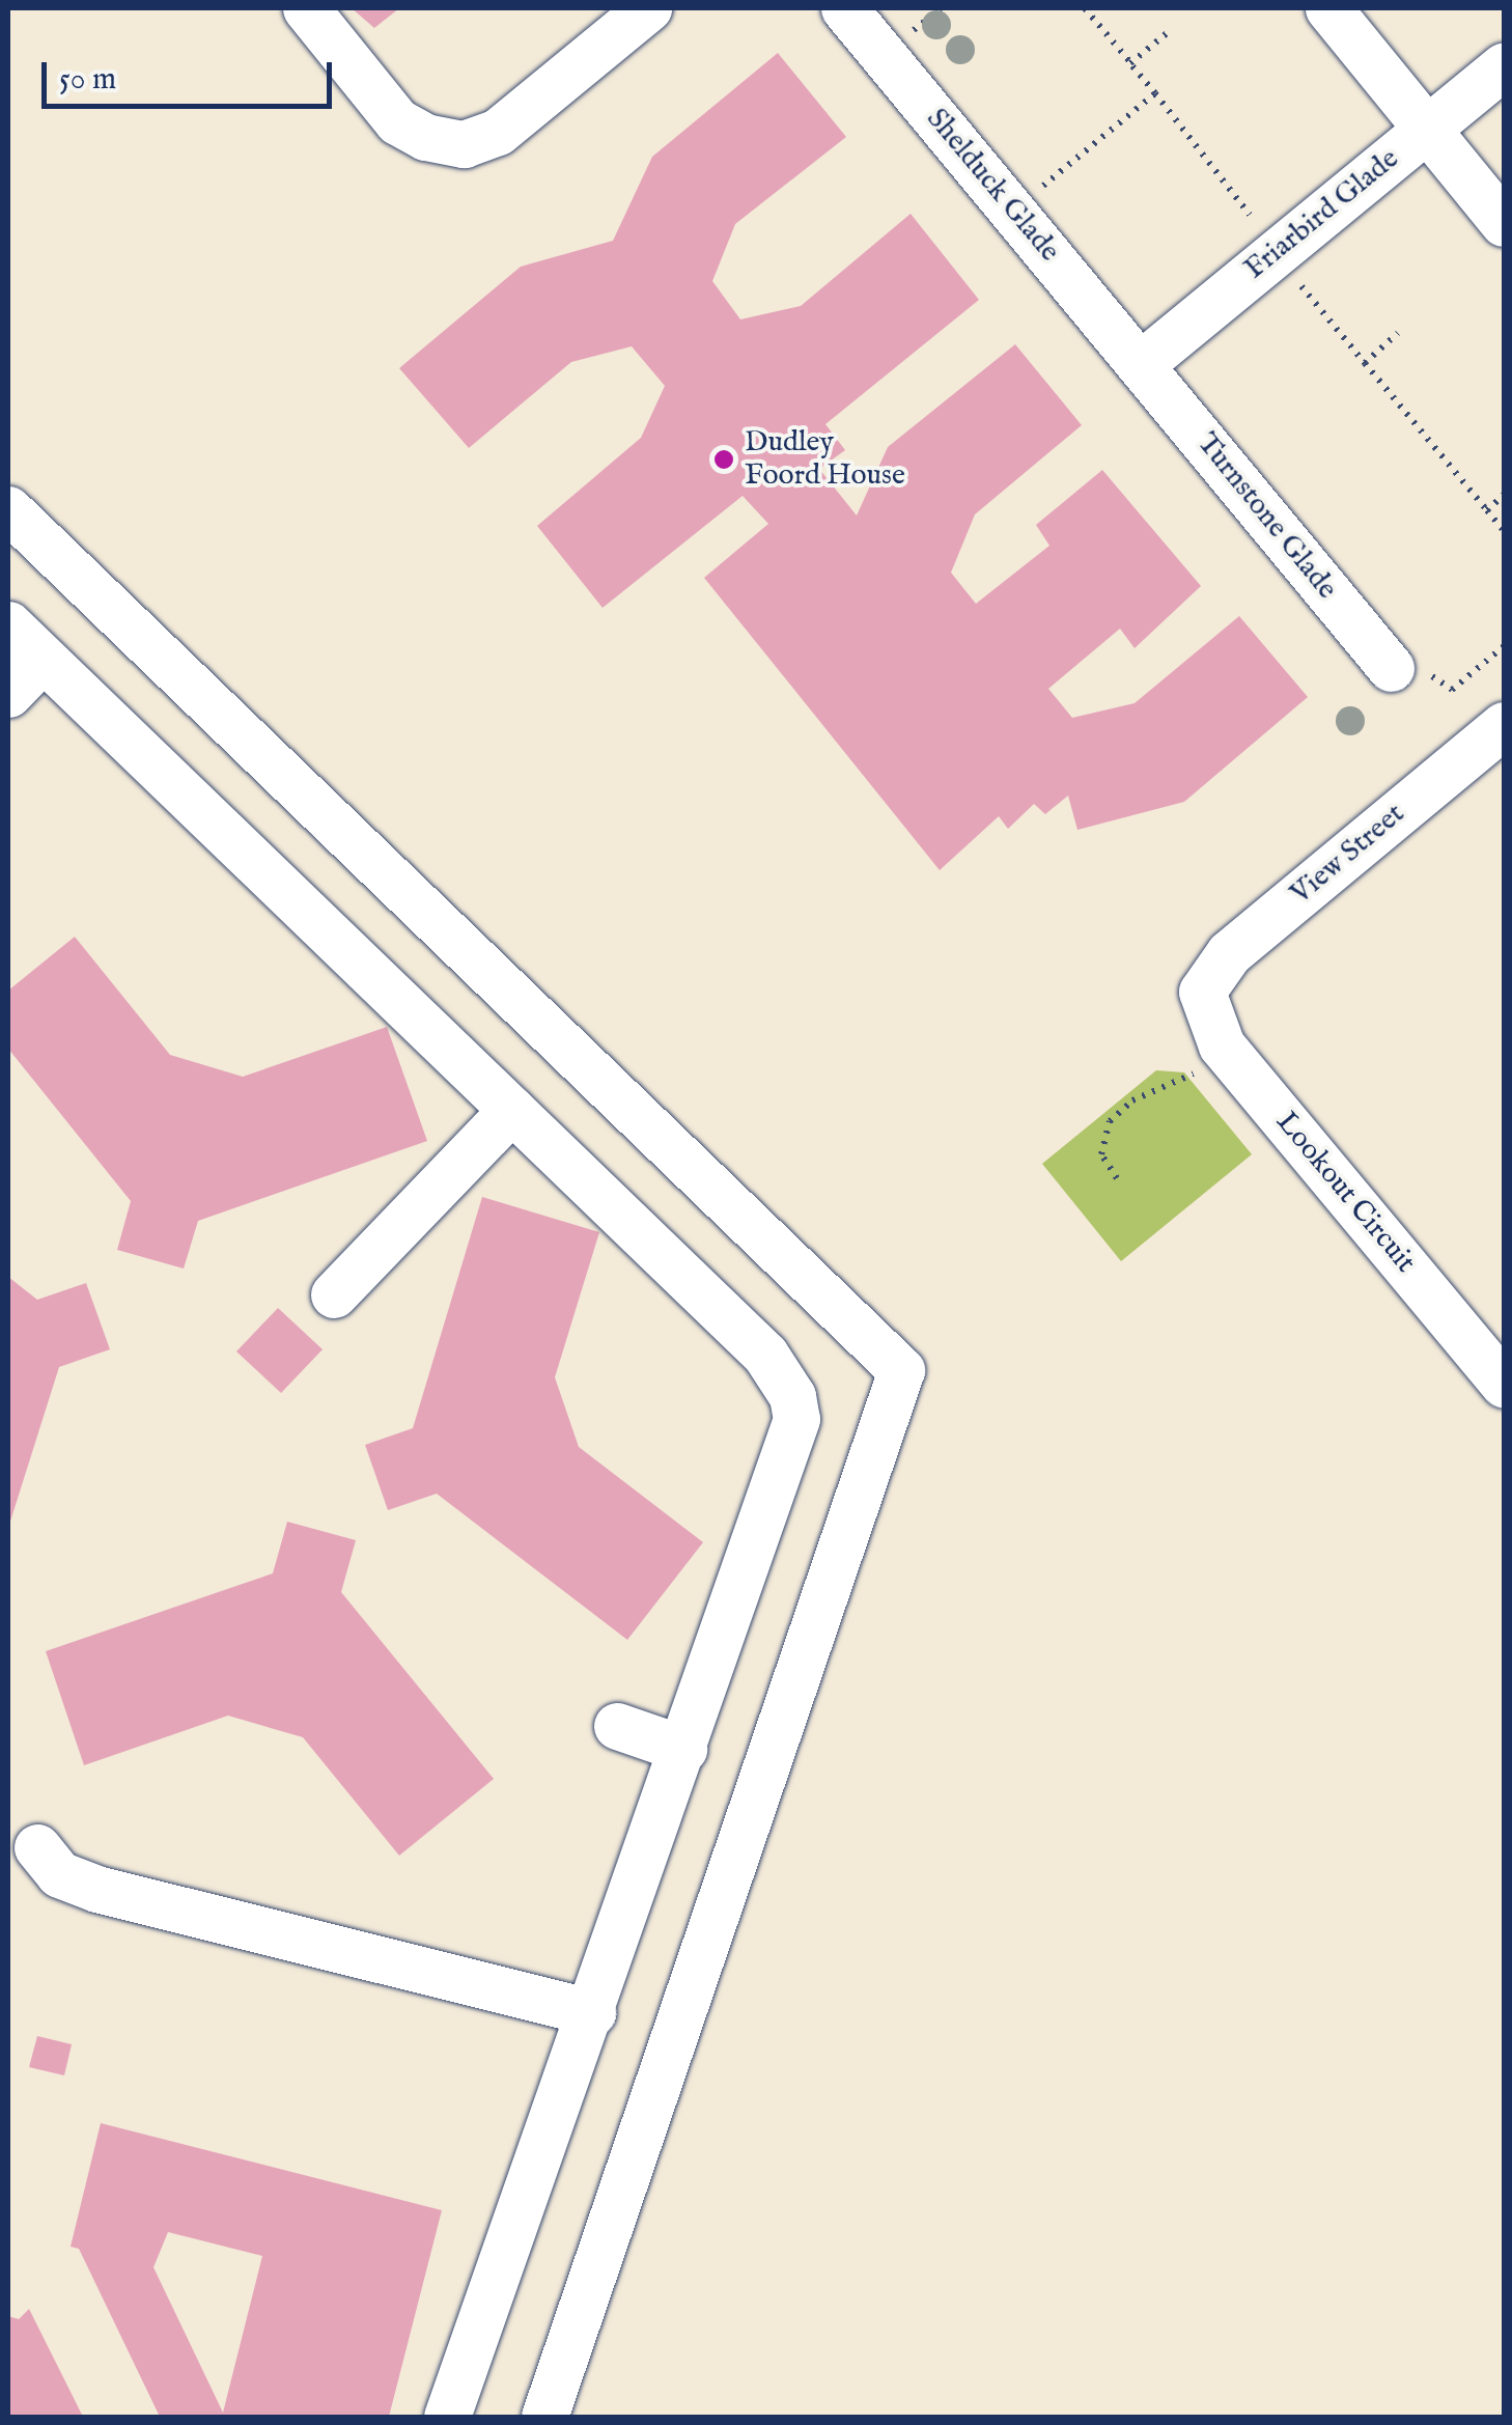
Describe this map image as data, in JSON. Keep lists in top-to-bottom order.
{
  "streets": {
    "street": [
      "Shelduck Glade",
      "Friarbird Glade",
      "Turnstone Glade",
      "View Street",
      "Lookout Circuit"
    ]
  },
  "crossings": [
    ["Shelduck Glade", "Friarbird Glade"],
    ["Shelduck Glade", "Turnstone Glade"],
    ["Friarbird Glade", "Turnstone Glade"],
    ["View Street", "Lookout Circuit"]
  ],
  "places": ["Dudley Foord House"],
  "scale_bar": "50 m"
}
